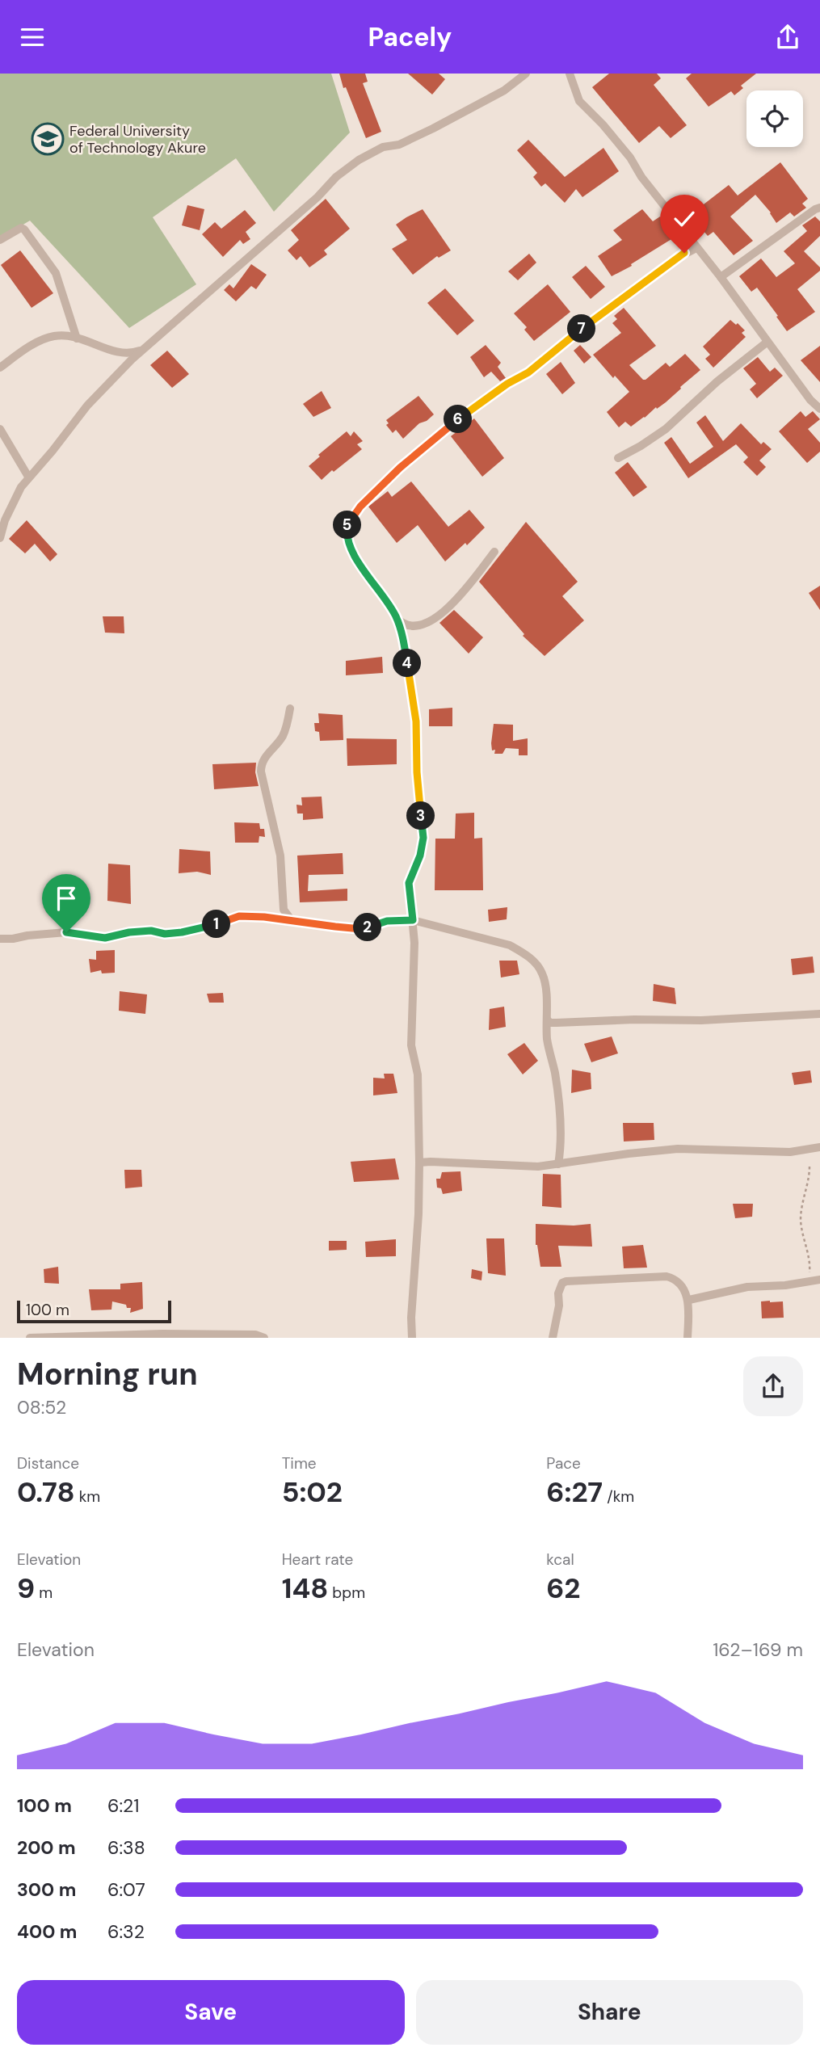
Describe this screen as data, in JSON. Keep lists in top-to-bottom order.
{
  "places": {
    "school or university": ["Federal University of Technology Akure"]
  },
  "scale_bar": "100 m",
  "page": {
    "header": "Pacely",
    "pins": [
      "7",
      "6",
      "5",
      "4",
      "3",
      "1",
      "2"
    ],
    "scale": "100 m",
    "heading": ["Morning run", "08:52"],
    "stats": [
      ["Distance", "0.78 km"],
      ["Time", "5:02"],
      ["Pace", "6:27 /km"],
      ["Elevation", "9 m"],
      ["Heart rate", "148 bpm"],
      ["kcal", "62"]
    ],
    "chart": ["Elevation", "162–169 m"],
    "list": [
      {
        "name": "100 m",
        "note": "6:21"
      },
      {
        "name": "200 m",
        "note": "6:38"
      },
      {
        "name": "300 m",
        "note": "6:07"
      },
      {
        "name": "400 m",
        "note": "6:32"
      }
    ],
    "buttons": ["Save", "Share"]
  }
}
